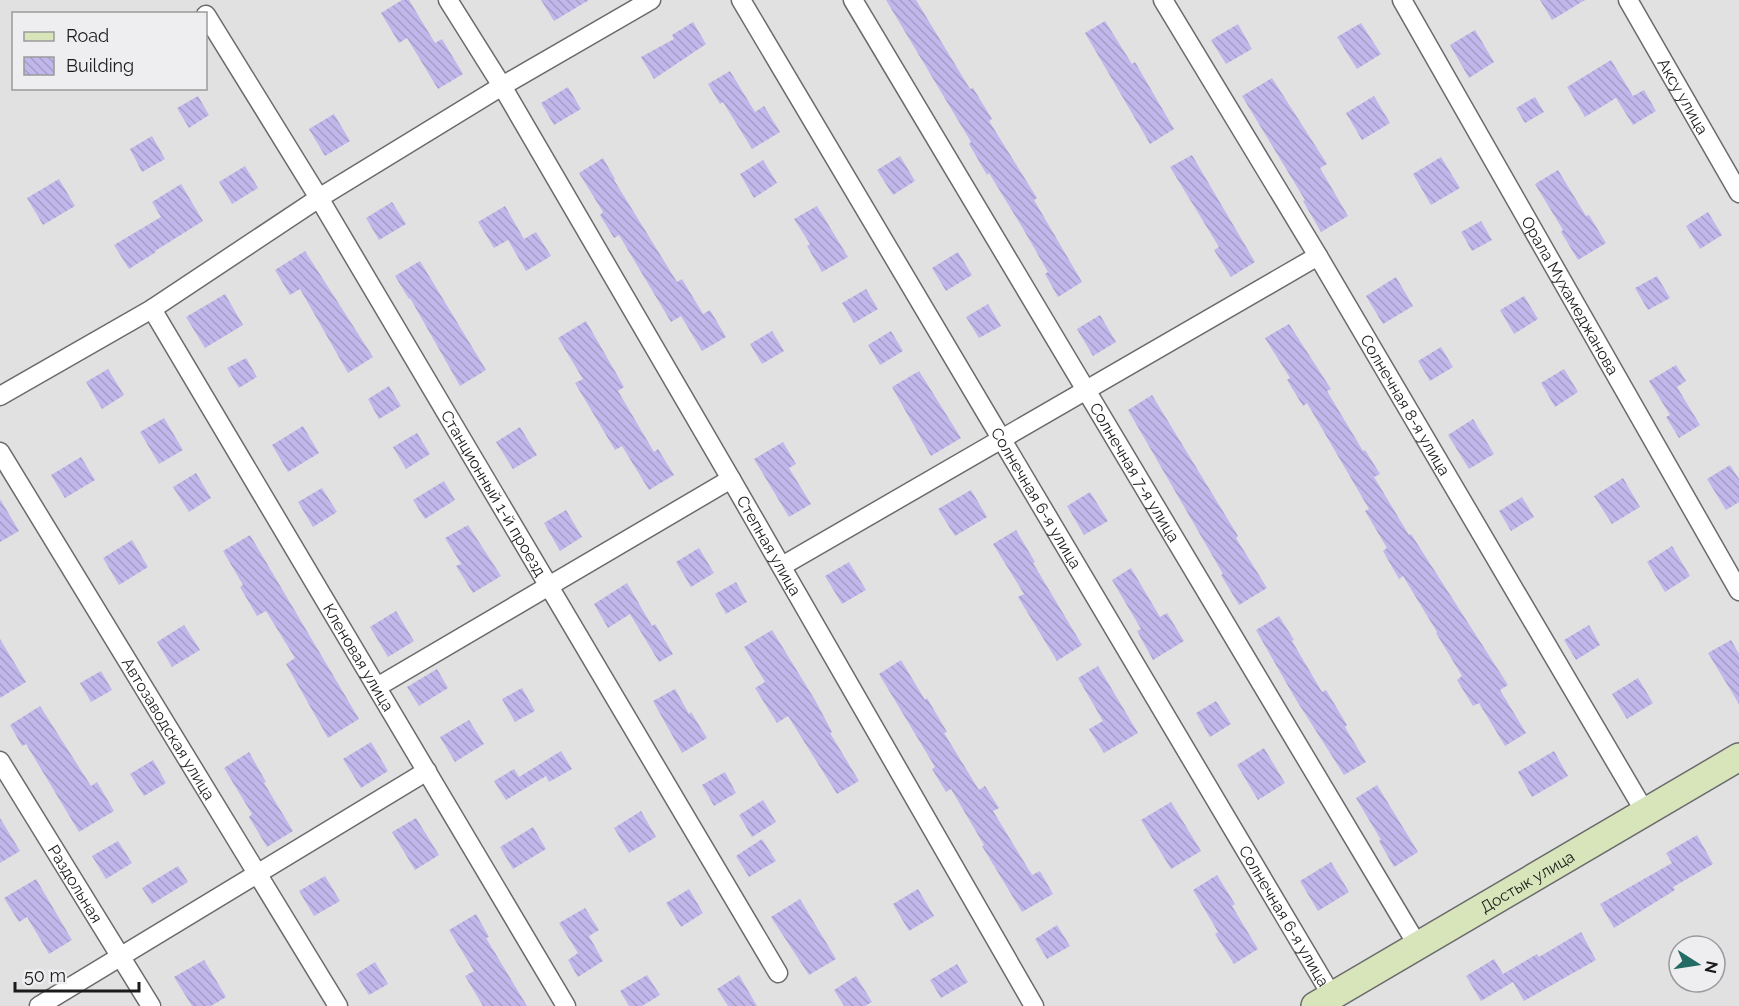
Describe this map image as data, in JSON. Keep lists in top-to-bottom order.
{
  "streets": {
    "street": [
      "Аксу улица",
      "Орала Мухамеджанова",
      "Солнечная 8-я улица",
      "Солнечная 7-я улица",
      "Станционный 1-й проезд",
      "Солнечная 6-я улица",
      "Степная улица",
      "Кленовая улица",
      "Автозаводская улица",
      "Достык улица",
      "Раздольная"
    ]
  },
  "crossings": [
    ["Солнечная 8-я улица", "Достык улица"],
    ["Солнечная 7-я улица", "Достык улица"],
    ["Солнечная 6-я улица", "Достык улица"]
  ],
  "legend": ["Road", "Building"],
  "scale_bar": "50 m",
  "north": "right"
}
